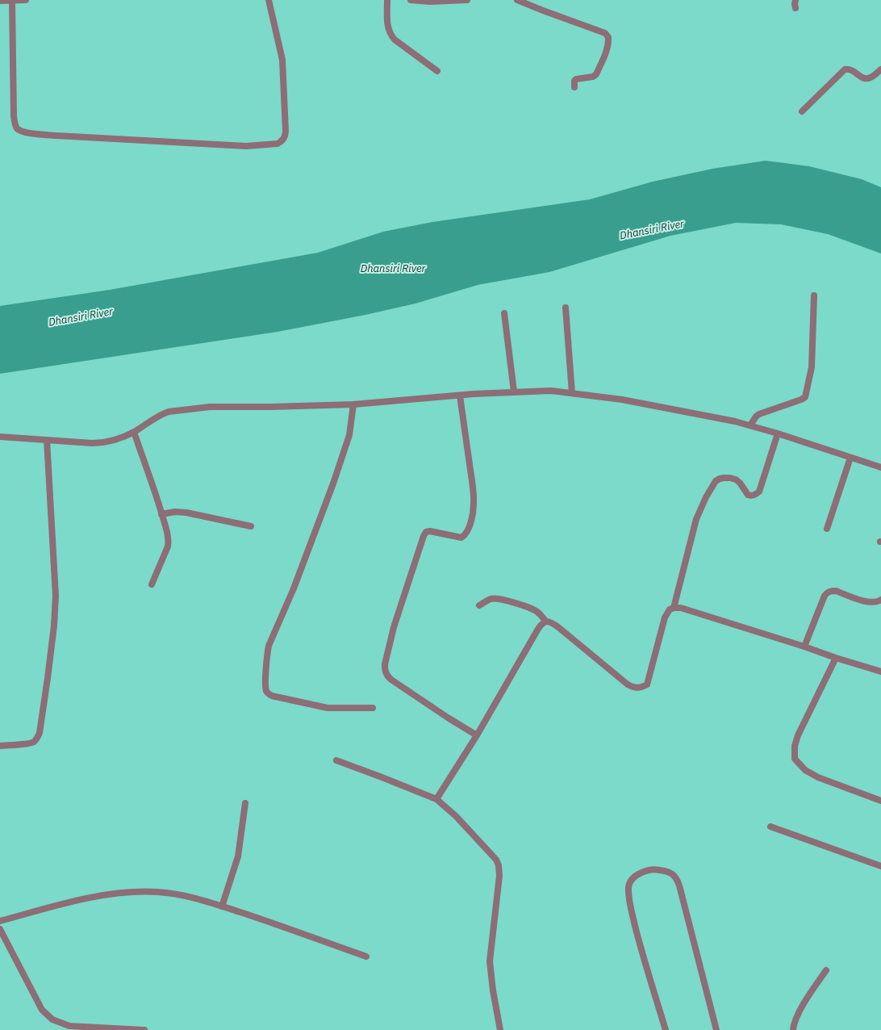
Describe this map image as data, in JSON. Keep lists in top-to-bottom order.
{
  "water": ["Dhansiri River"]
}
